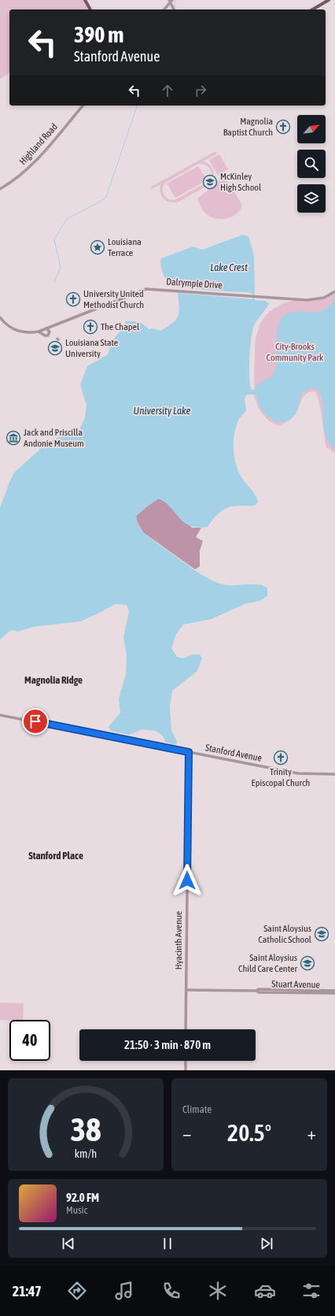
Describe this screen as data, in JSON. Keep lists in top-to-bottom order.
{
  "streets": {
    "street": [
      "Highland Road",
      "Dalrymple Drive",
      "Stanford Avenue",
      "Hyacinth Avenue",
      "Stuart Avenue"
    ]
  },
  "crossings": [
    ["Stanford Avenue", "Hyacinth Avenue"],
    ["Hyacinth Avenue", "Stuart Avenue"]
  ],
  "districts": ["Magnolia Ridge", "Stanford Place"],
  "water": ["Lake Crest", "University Lake"],
  "parks": ["City-Brooks Community Park"],
  "places": {
    "church": [
      "Magnolia Baptist Church",
      "University United Methodist Church",
      "The Chapel",
      "Trinity Episcopal Church"
    ],
    "school or university": [
      "McKinley High School",
      "Louisiana State University",
      "Saint Aloysius Catholic School",
      "Saint Aloysius Child Care Center"
    ],
    "place": ["Louisiana Terrace"],
    "museum": ["Jack and Priscilla Andonie Museum"]
  },
  "north": "top right",
  "page": {
    "turn": ["390 m", "Stanford Avenue"],
    "limit": "40",
    "trip": "21:50 · 3 min · 870 m",
    "tile": "Climate",
    "heat": ["−", "20.5°", "+"],
    "song": ["92.0 FM", "Music"],
    "tabs": "21:47",
    "gauge": ["38", "km/h"]
  }
}
